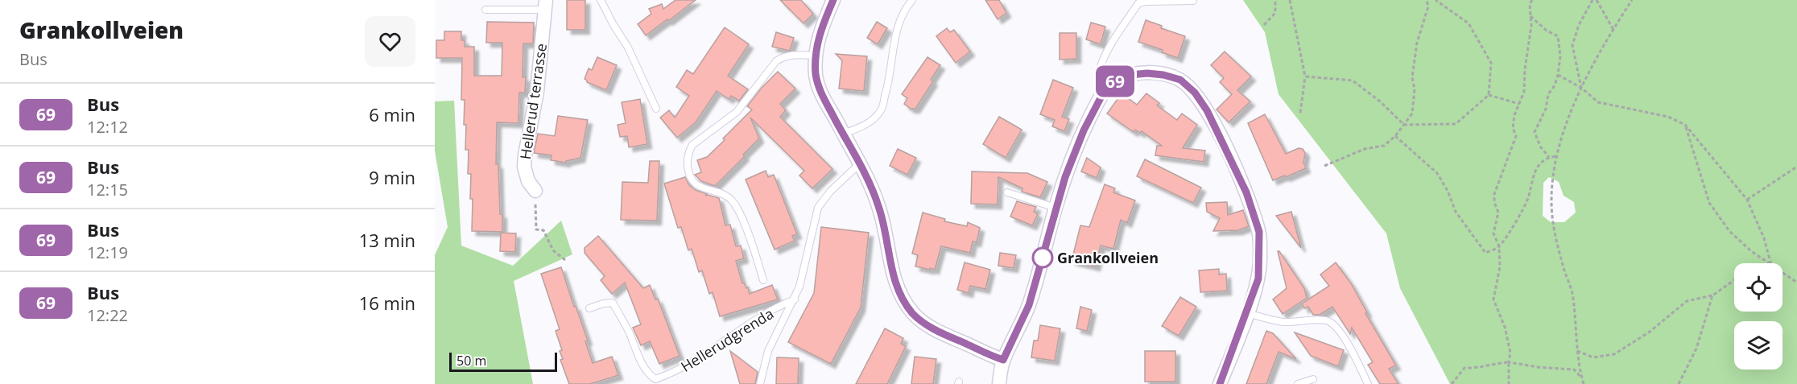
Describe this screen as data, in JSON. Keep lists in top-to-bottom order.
{
  "streets": {
    "street": ["Hellerud terrasse"],
    "lane": ["Hellerudgrenda"]
  },
  "places": ["Grankollveien"],
  "lines": ["bus line 69"],
  "scale_bar": "50 m",
  "page": {
    "heading": ["Grankollveien", "Bus"],
    "on_map": "69",
    "list": [
      {
        "mark": "69",
        "name": "Bus",
        "note": "12:12",
        "value": "6 min"
      },
      {
        "mark": "69",
        "name": "Bus",
        "note": "12:15",
        "value": "9 min"
      },
      {
        "mark": "69",
        "name": "Bus",
        "note": "12:19",
        "value": "13 min"
      },
      {
        "mark": "69",
        "name": "Bus",
        "note": "12:22",
        "value": "16 min"
      }
    ],
    "scale": "50 m"
  }
}
